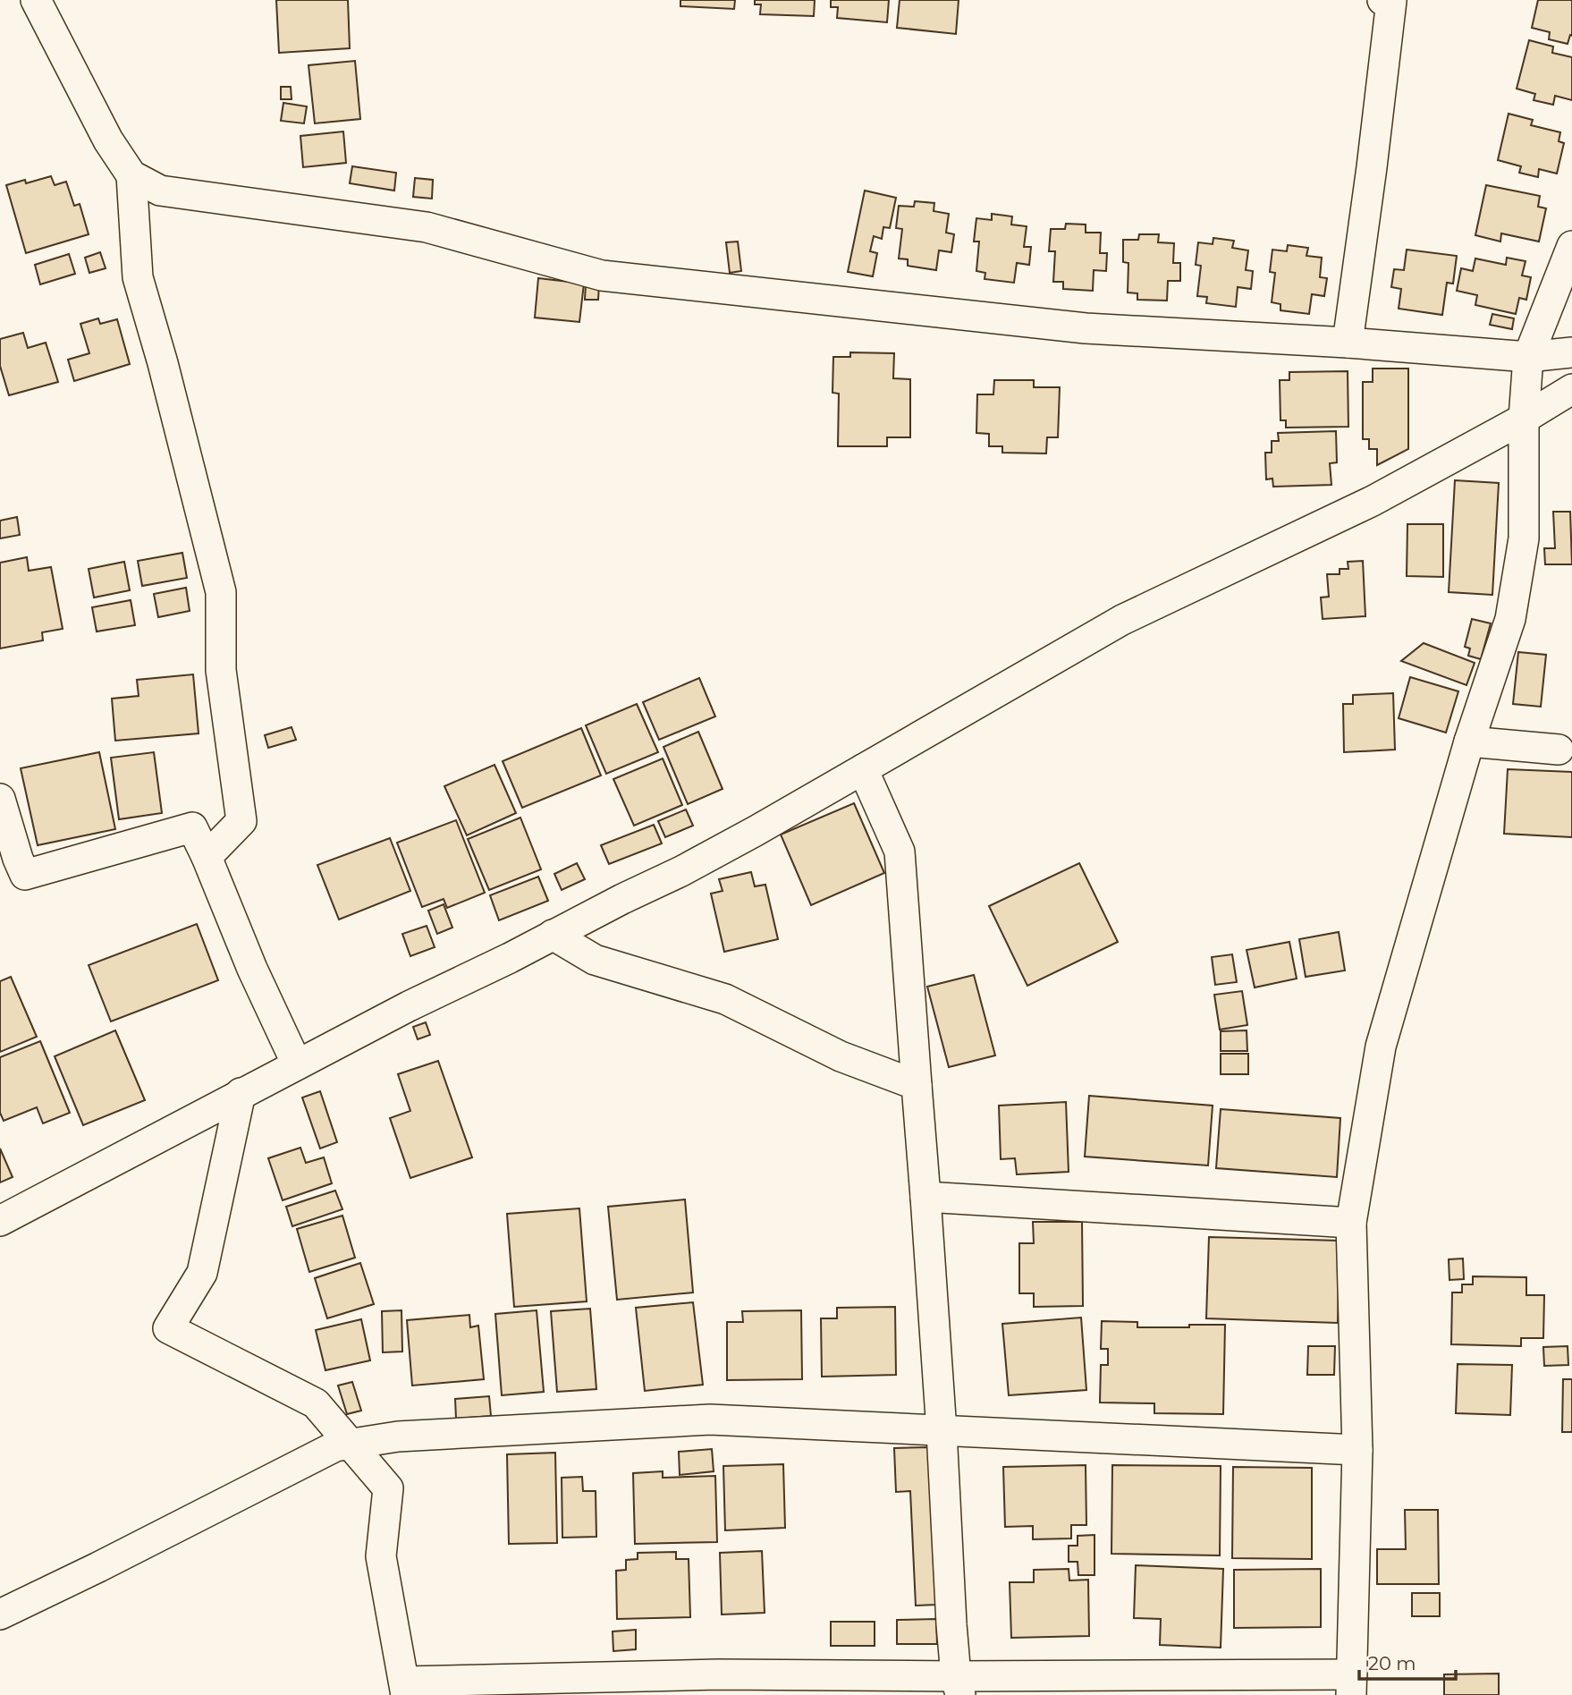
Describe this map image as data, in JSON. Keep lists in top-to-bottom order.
{
  "scale_bar": "20 m"
}
